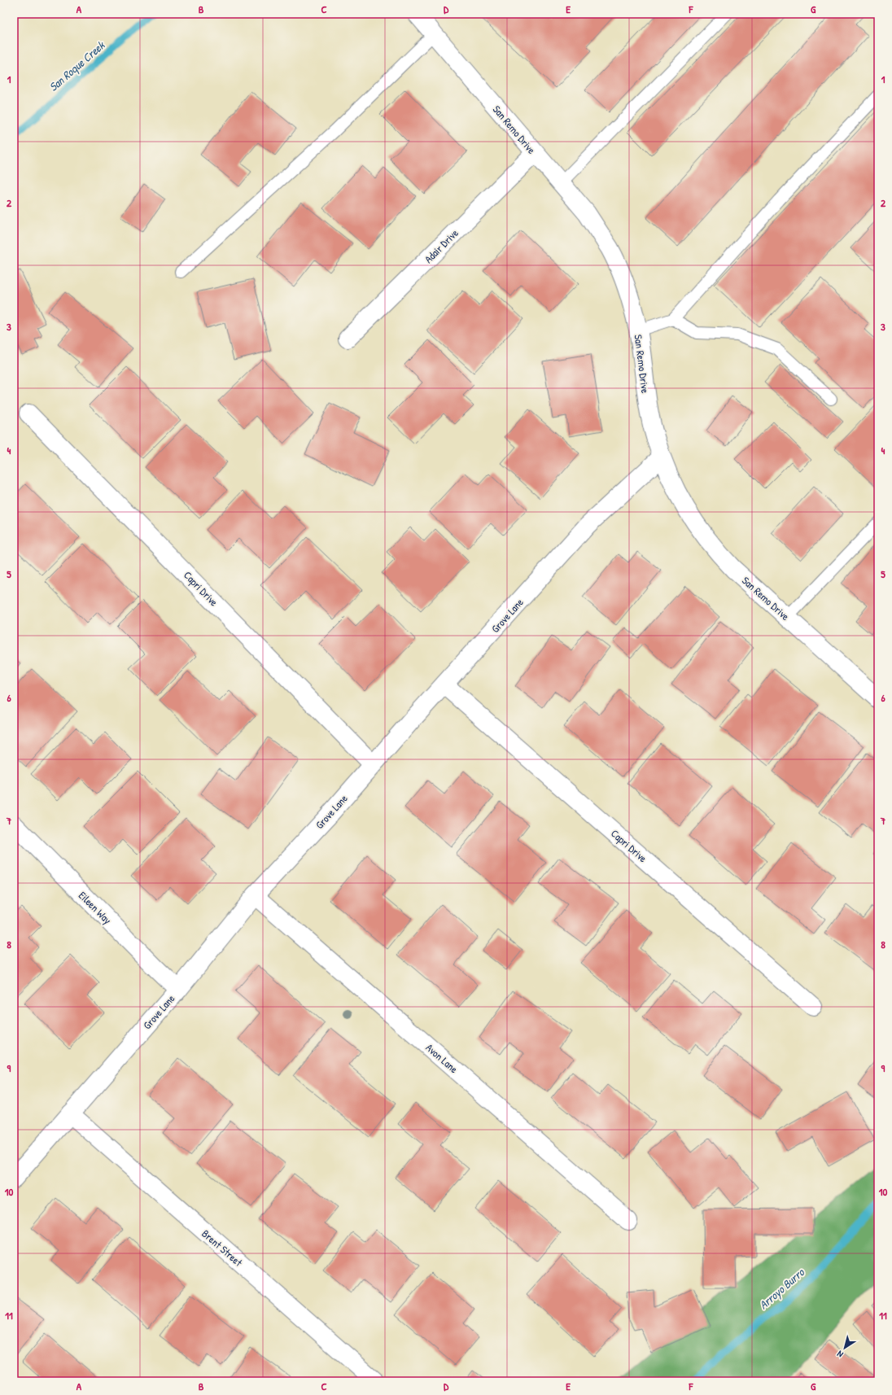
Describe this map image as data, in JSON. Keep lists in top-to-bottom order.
{
  "streets": {
    "street": [
      "San Remo Drive",
      "Adair Drive",
      "Capri Drive",
      "Grove Lane",
      "Eileen Way",
      "Avon Lane",
      "Brent Street"
    ]
  },
  "crossings": [
    ["San Remo Drive", "Adair Drive"],
    ["San Remo Drive", "Grove Lane"],
    ["Capri Drive", "Grove Lane"],
    ["Grove Lane", "Eileen Way"],
    ["Grove Lane", "Avon Lane"],
    ["Grove Lane", "Brent Street"]
  ],
  "water": ["San Roque Creek", "Arroyo Burro"],
  "north": "bottom left",
  "grid": {
    "columns": [
      "A",
      "B",
      "C",
      "D",
      "E",
      "F",
      "G"
    ],
    "rows": [
      "1",
      "2",
      "3",
      "4",
      "5",
      "6",
      "7",
      "8",
      "9",
      "10",
      "11"
    ]
  }
}
